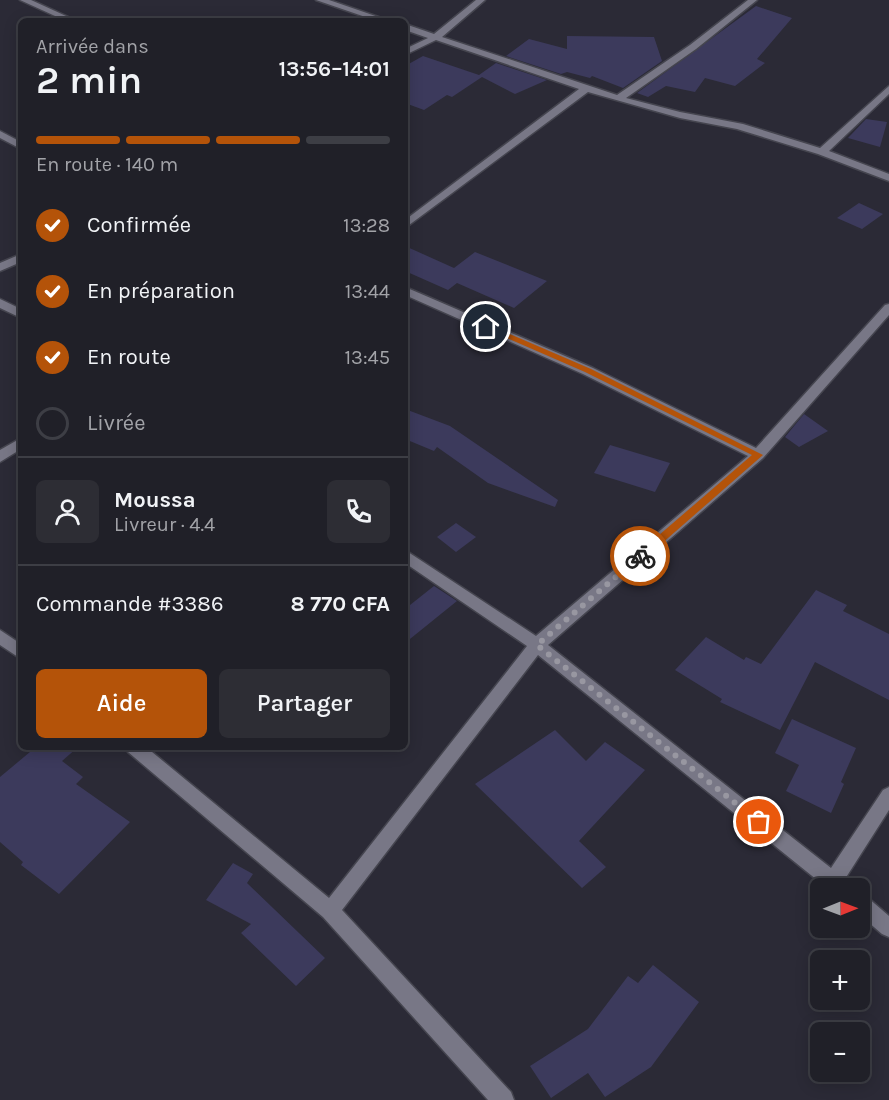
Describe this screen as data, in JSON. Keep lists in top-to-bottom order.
{
  "north": "right",
  "page": {
    "heading": ["2 min", "Arrivée dans", "13:56–14:01"],
    "panel": [
      "Moussa",
      "Livreur · 4.4",
      "Commande #3386",
      "8 770 CFA"
    ],
    "bar": "En route · 140 m",
    "list": [
      ["Confirmée", "13:28"],
      ["En préparation", "13:44"],
      ["En route", "13:45"],
      "Livrée"
    ],
    "buttons": ["Aide", "Partager"],
    "map_buttons": ["+", "−"]
  }
}
